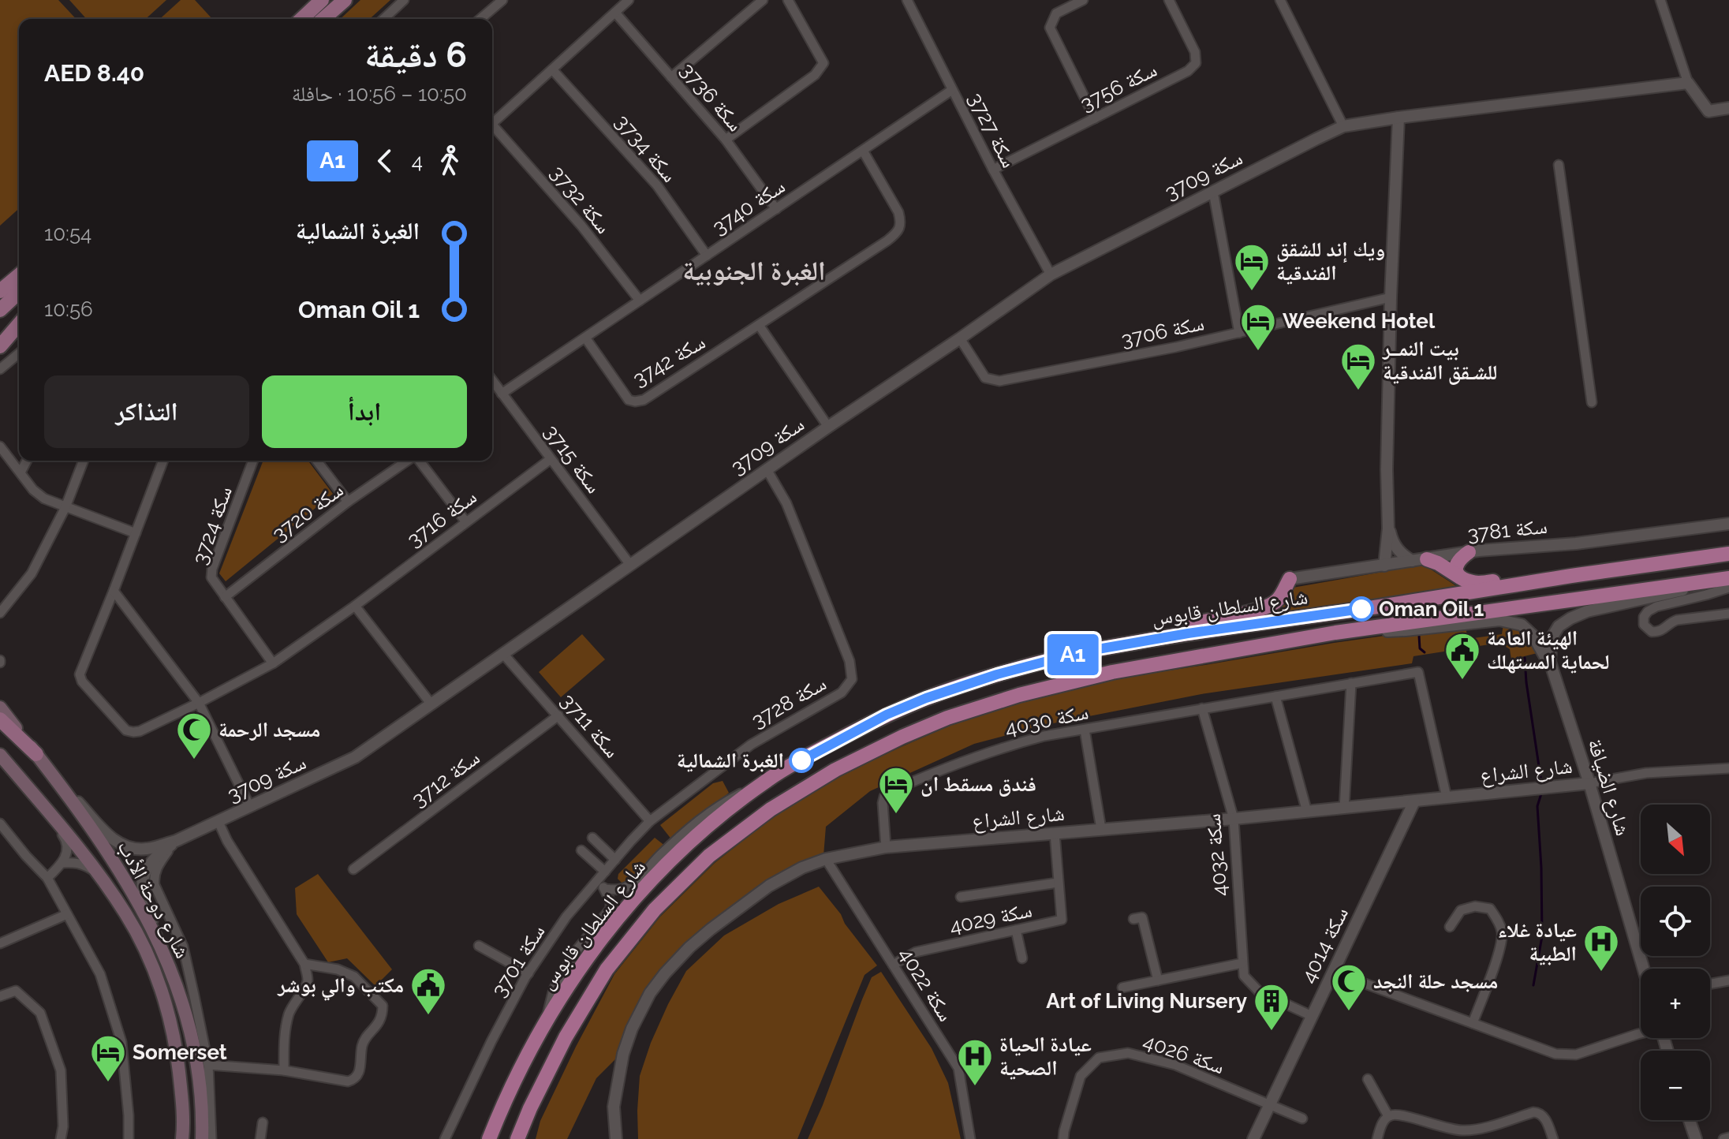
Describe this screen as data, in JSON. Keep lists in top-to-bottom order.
{
  "streets": {
    "highway": ["شارع السلطان قابوس"],
    "main road": ["شارع دوحة الأدب"],
    "street": [
      "سكة 3756",
      "سكة 3736",
      "سكة 3727",
      "سكة 3734",
      "سكة 3709",
      "سكة 3732",
      "سكة 3740",
      "سكة 3706",
      "سكة 3742",
      "سكة 3715",
      "سكة 3720",
      "سكة 3716",
      "سكة 3724",
      "سكة 3781",
      "سكة 3728",
      "سكة 4030",
      "سكة 3711",
      "شارع الشراع",
      "سكة 3712",
      "شارع الضيافة",
      "سكة 4032",
      "سكة 4029",
      "سكة 4014",
      "سكة 3701",
      "سكة 4022",
      "سكة 4026"
    ]
  },
  "crossings": [
    ["سكة 3756", "سكة 3727"],
    ["سكة 3736", "سكة 3740"],
    ["سكة 3727", "سكة 3709"],
    ["سكة 3727", "سكة 3740"],
    ["سكة 3734", "سكة 3740"],
    ["سكة 3709", "سكة 3706"],
    ["سكة 3709", "سكة 3715"],
    ["سكة 3709", "سكة 3728"],
    ["سكة 3709", "سكة 3711"],
    ["سكة 3709", "شارع دوحة الأدب"],
    ["سكة 3732", "سكة 3740"],
    ["سكة 3740", "سكة 3742"],
    ["سكة 3740", "سكة 3715"],
    ["سكة 3715", "سكة 3716"],
    ["سكة 3720", "سكة 3724"],
    ["سكة 3716", "سكة 3724"],
    ["سكة 3728", "سكة 3711"],
    ["سكة 3728", "سكة 3701"],
    ["سكة 4030", "شارع الشراع"],
    ["سكة 4030", "سكة 4032"],
    ["سكة 3711", "سكة 3712"],
    ["سكة 3711", "سكة 3701"],
    ["شارع الشراع", "شارع الضيافة"],
    ["شارع الشراع", "سكة 4032"],
    ["شارع الشراع", "سكة 4029"],
    ["شارع الشراع", "سكة 4014"],
    ["شارع الشراع", "سكة 4022"],
    ["سكة 4032", "سكة 4014"],
    ["سكة 4029", "سكة 4022"],
    ["سكة 4014", "سكة 4026"]
  ],
  "districts": ["الغبرة الجنوبية"],
  "places": {
    "hotel": [
      "ويك إند للشقق الفندقية",
      "Weekend Hotel",
      "بيت النمــر للشـقق الفندقية",
      "فندق مسقط ان",
      "Somerset"
    ],
    "other": ["Oman Oil 1", "الغبرة الشمالية"],
    "public building": ["الهيئة العامة لحماية المستهلك", "مكتب والي بوشر"],
    "mosque": ["مسجد الرحمة", "مسجد حلة النجد"],
    "hospital": ["عيادة غلاء الطبية", "عيادة الحياة الصحية"],
    "building": ["Art of Living Nursery"]
  },
  "lines": ["bus line A1"],
  "north": "bottom right",
  "page": {
    "on_map": "A1",
    "heading": ["6 دقيقة", "10:50 – 10:56 · حافلة", "AED 8.40"],
    "legs": ["4", "A1"],
    "list": [
      {
        "name": "الغبرة الشمالية",
        "value": "10:54"
      },
      {
        "name": "Oman Oil 1",
        "value": "10:56"
      }
    ],
    "buttons": ["ابدأ", "التذاكر"],
    "map_buttons": ["+", "−"]
  }
}
